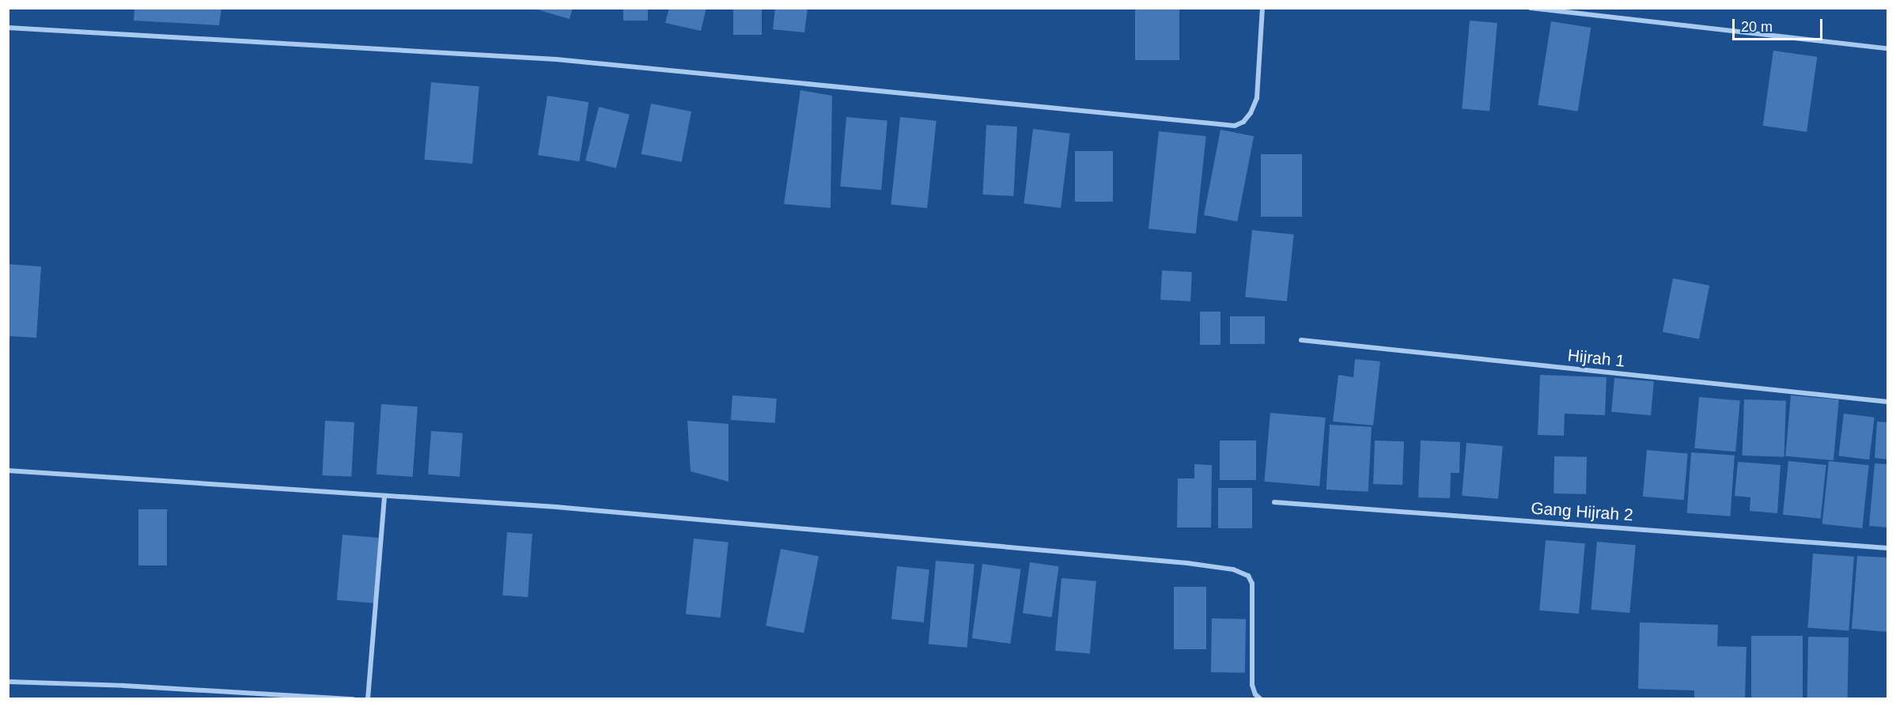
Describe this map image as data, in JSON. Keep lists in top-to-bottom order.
{
  "streets": {
    "street": ["Hijrah 1", "Gang Hijrah 2"]
  },
  "scale_bar": "20 m"
}
